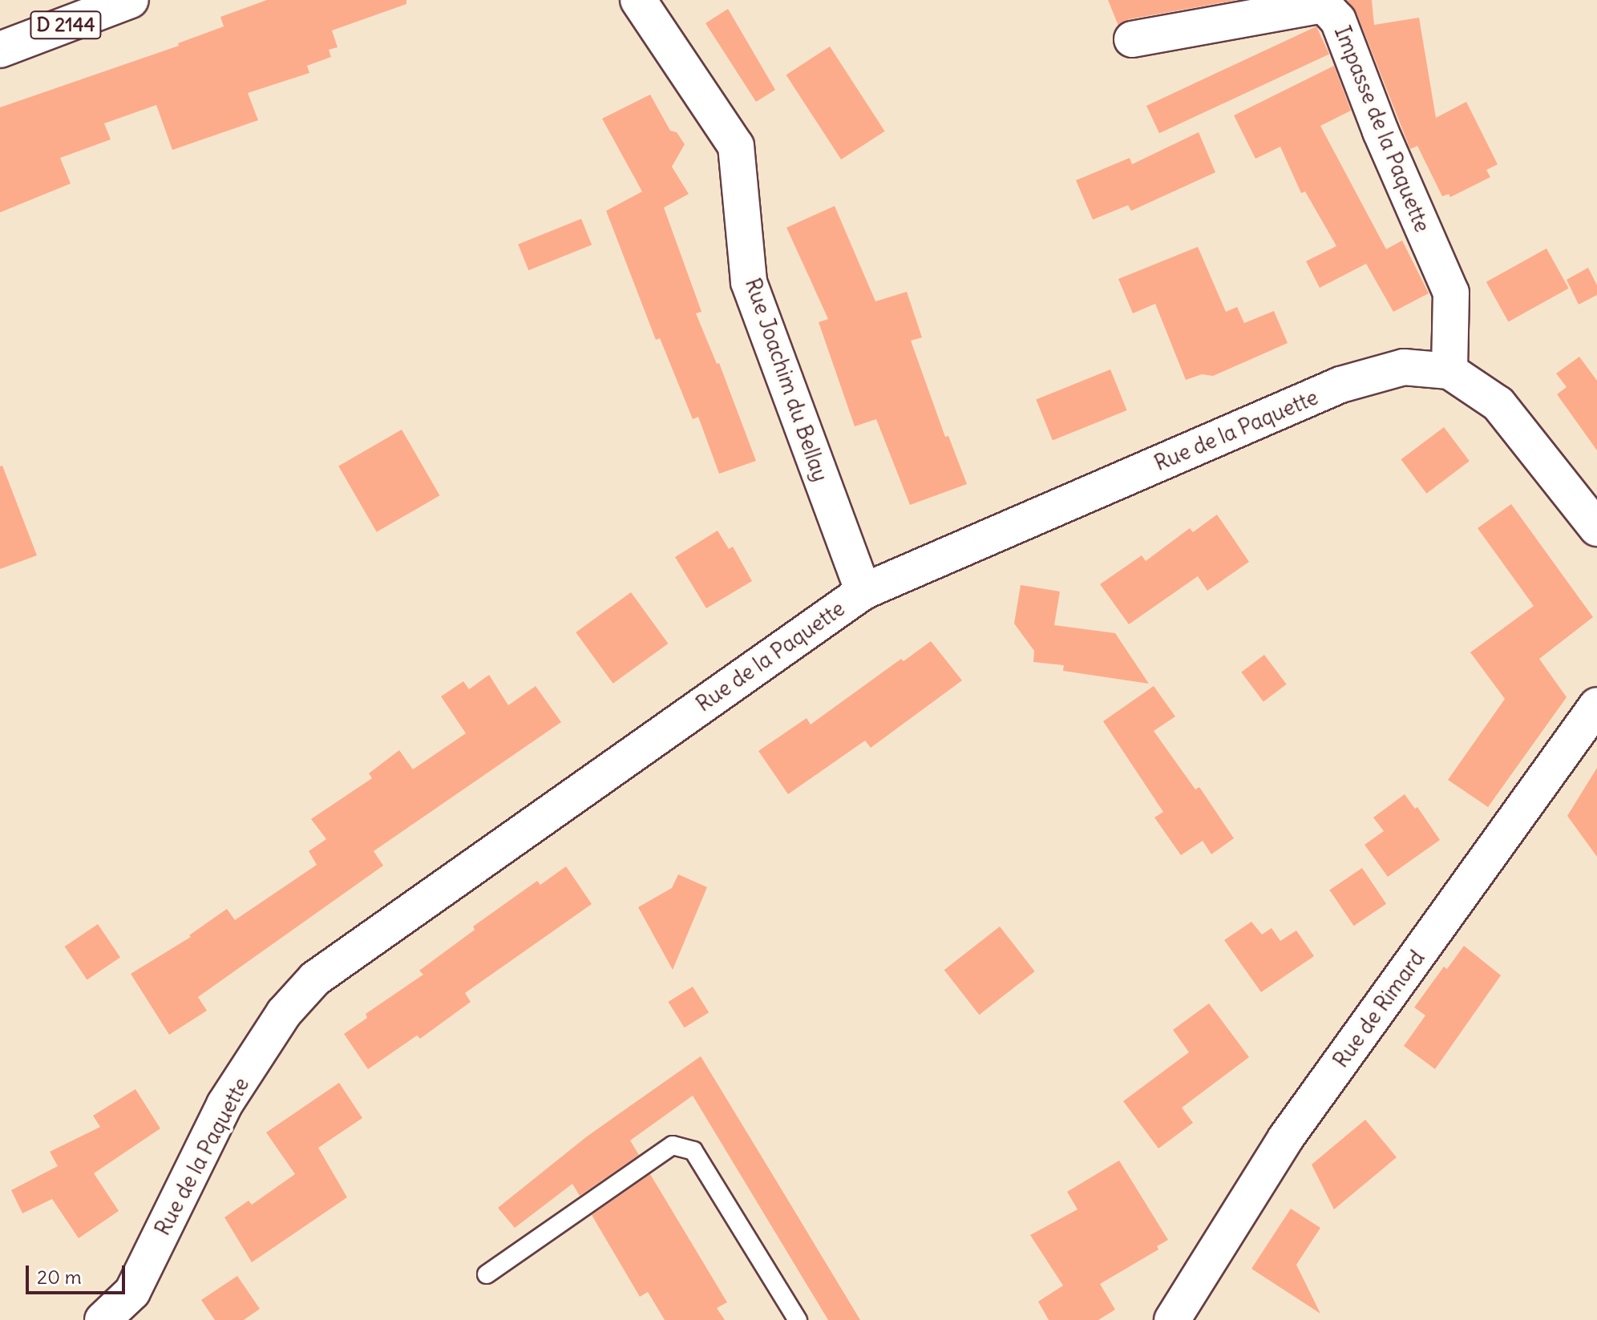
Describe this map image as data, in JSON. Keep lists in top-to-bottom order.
{
  "streets": {
    "street": [
      "D 2144",
      "Impasse de la Paquette",
      "Rue Joachim du Bellay",
      "Rue de la Paquette",
      "Rue de Rimard"
    ]
  },
  "crossings": [
    ["Impasse de la Paquette", "Rue de la Paquette"],
    ["Rue Joachim du Bellay", "Rue de la Paquette"]
  ],
  "scale_bar": "20 m"
}
